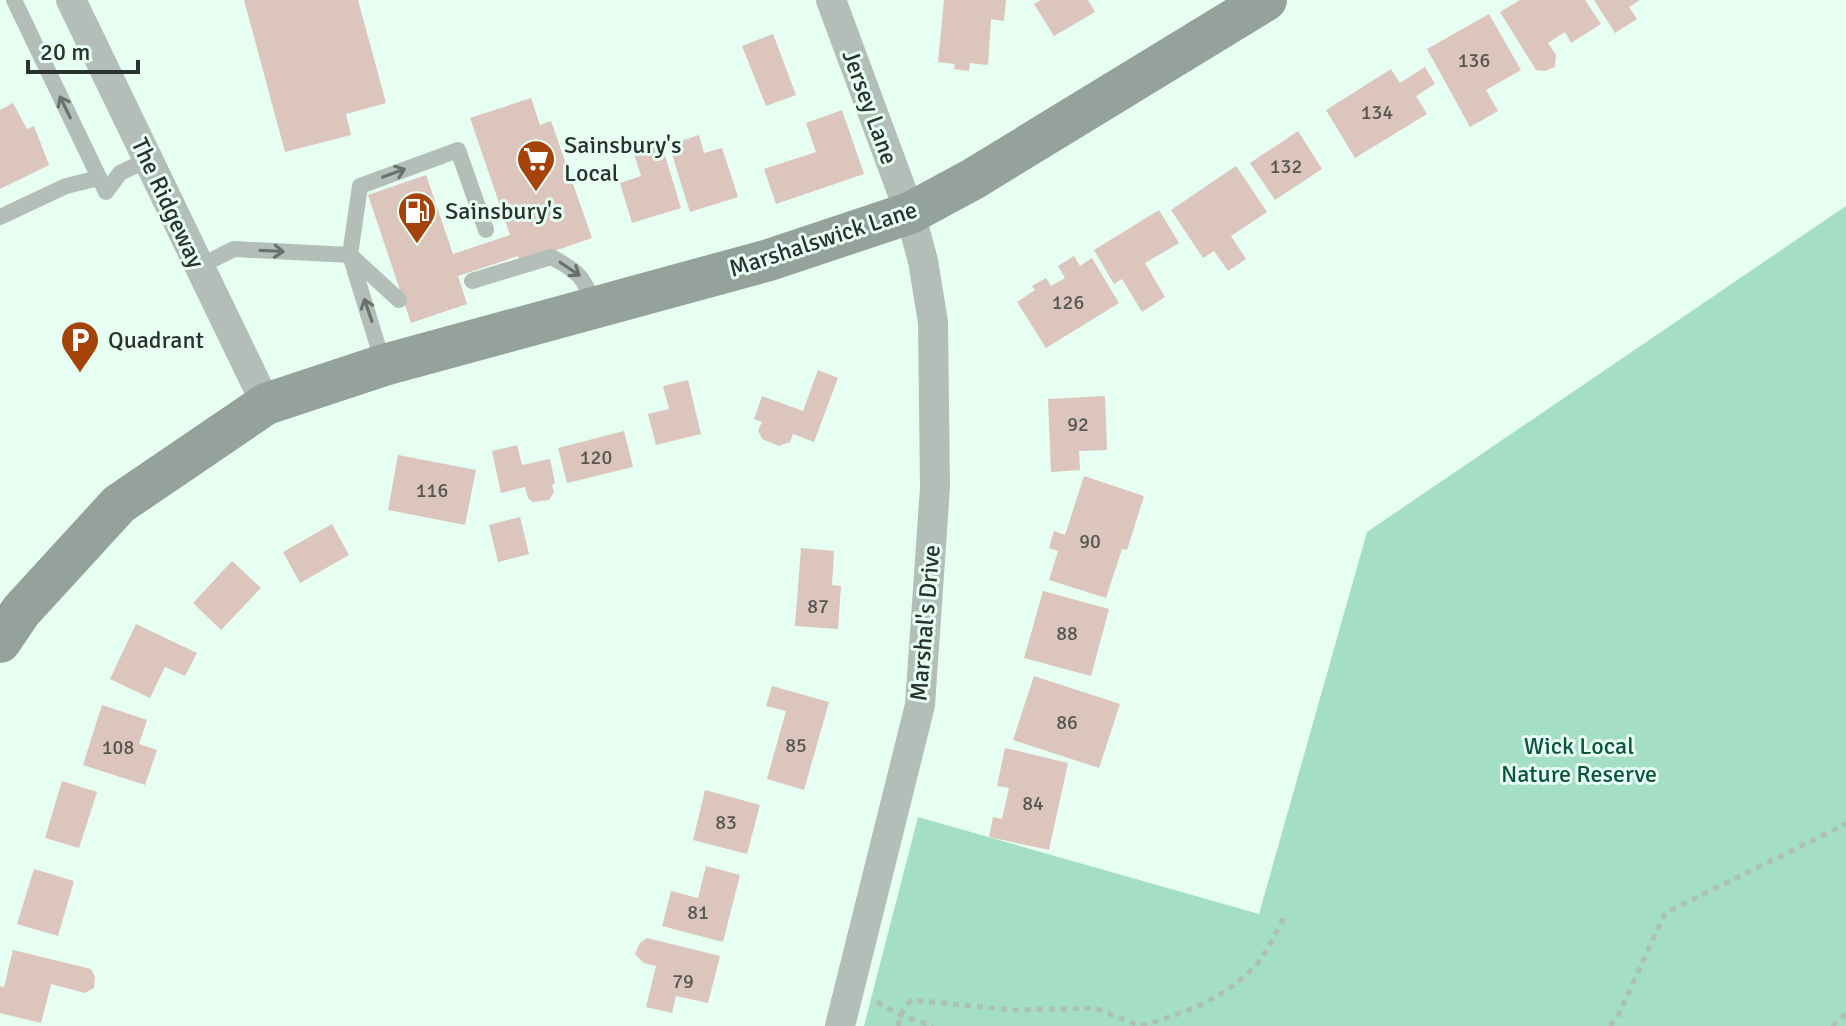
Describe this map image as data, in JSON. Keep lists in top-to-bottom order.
{
  "streets": {
    "street": [
      "Jersey Lane",
      "The Ridgeway",
      "Marshalswick Lane",
      "Marshal's Drive"
    ]
  },
  "crossings": [
    ["Jersey Lane", "Marshalswick Lane"],
    ["Jersey Lane", "Marshal's Drive"],
    ["The Ridgeway", "Marshalswick Lane"],
    ["Marshalswick Lane", "Marshal's Drive"]
  ],
  "parks": ["Wick Local Nature Reserve"],
  "places": {
    "supermarket": ["Sainsbury's Local"],
    "fuel station": ["Sainsbury's"],
    "parking": ["Quadrant"]
  },
  "house_numbers": [
    "136",
    "134",
    "132",
    "126",
    "92",
    "120",
    "116",
    "90",
    "87",
    "88",
    "86",
    "85",
    "108",
    "84",
    "83",
    "81",
    "79"
  ],
  "scale_bar": "20 m"
}
